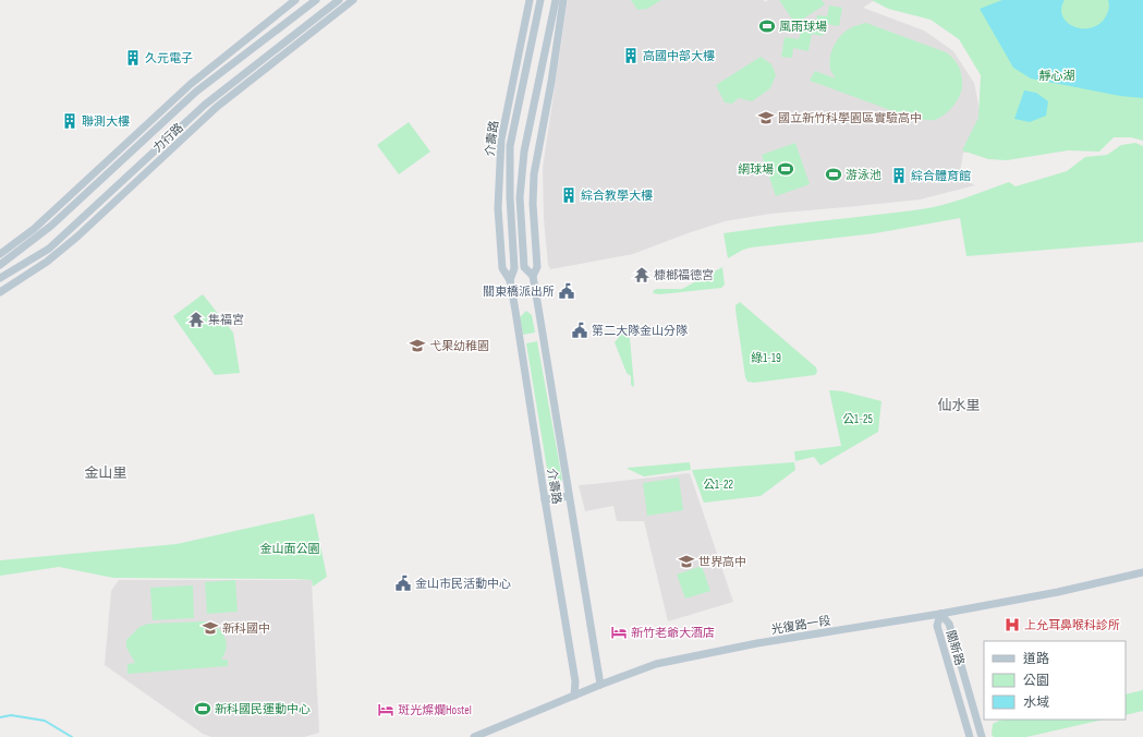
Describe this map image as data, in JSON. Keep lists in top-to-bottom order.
{
  "streets": {
    "street": [
      "力行路",
      "介壽路",
      "光復路一段",
      "關新路"
    ]
  },
  "crossings": [
    ["介壽路", "光復路一段"],
    ["光復路一段", "關新路"]
  ],
  "districts": ["仙水里", "金山里"],
  "parks": [
    "靜心湖",
    "綠1-19",
    "公1-25",
    "公1-22",
    "金山面公園"
  ],
  "places": {
    "sports": [
      "風雨球場",
      "網球場",
      "游泳池",
      "新科國民運動中心"
    ],
    "building": [
      "高國中部大樓",
      "久元電子",
      "聯測大樓",
      "綜合體育館",
      "綜合教學大樓"
    ],
    "school or university": [
      "國立新竹科學園區實驗高中",
      "弋果幼稚園",
      "世界高中",
      "新科國中"
    ],
    "temple": ["槺榔福德宮", "集福宮"],
    "public building": ["關東橋派出所", "第二大隊金山分隊", "金山市民活動中心"],
    "hospital": ["上允耳鼻喉科診所"],
    "hotel": ["新竹老爺大酒店", "斑光燦爛Hostel"]
  },
  "legend": ["道路", "公園", "水域"]
}
